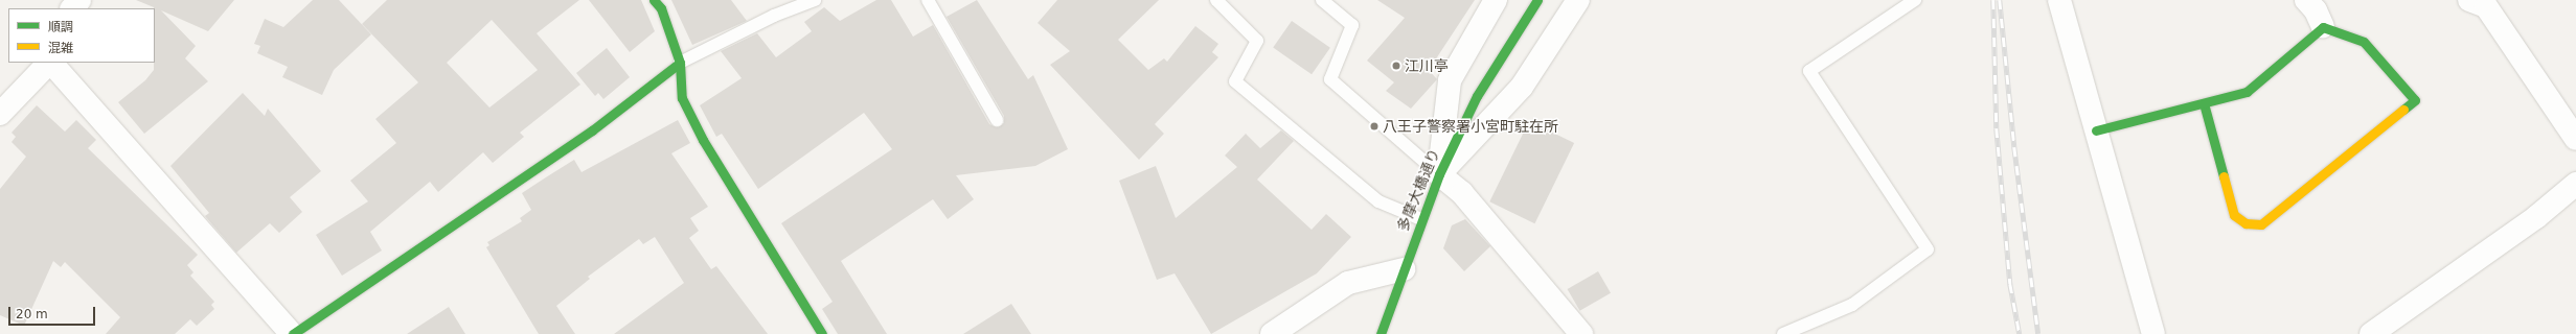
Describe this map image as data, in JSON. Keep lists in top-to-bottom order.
{
  "streets": {
    "street": ["多摩大橋通り"]
  },
  "places": ["江川亭", "八王子警察署小宮町駐在所"],
  "legend": ["順調", "混雑"],
  "scale_bar": "20 m"
}
